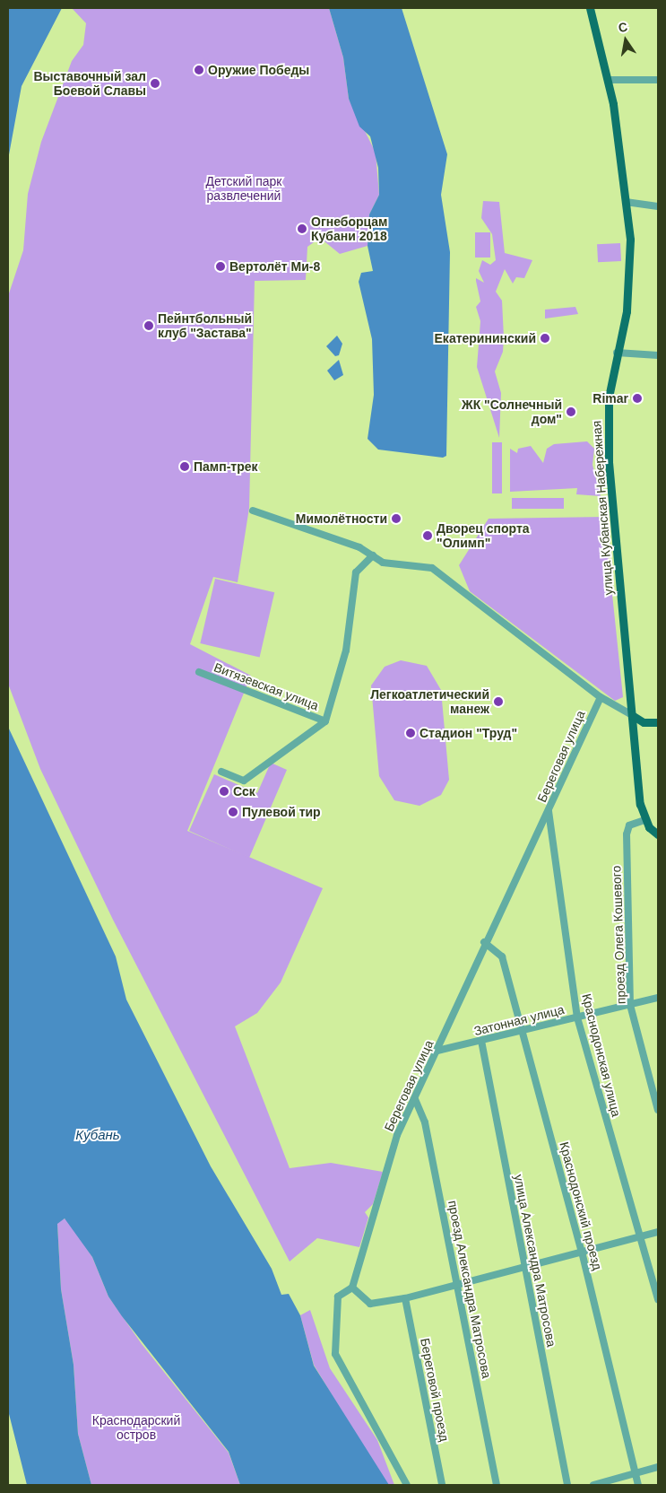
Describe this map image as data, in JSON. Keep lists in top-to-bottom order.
{
  "streets": {
    "main road": ["улица Кубанская Набережная"],
    "street": [
      "Витязевская улица",
      "Береговая улица",
      "проезд Олега Кошевого",
      "Затонная улица",
      "Краснодонская улица",
      "Краснодонский проезд",
      "улица Александра Матросова",
      "проезд Александра Матросова",
      "Береговой проезд"
    ]
  },
  "crossings": [
    ["улица Кубанская Набережная", "проезд Олега Кошевого"],
    ["Береговая улица", "Затонная улица"],
    ["Береговая улица", "Краснодонская улица"],
    ["Береговая улица", "Краснодонский проезд"],
    ["Береговая улица", "проезд Александра Матросова"],
    ["проезд Олега Кошевого", "Затонная улица"],
    ["Затонная улица", "Краснодонская улица"],
    ["Затонная улица", "Краснодонский проезд"],
    ["Затонная улица", "улица Александра Матросова"]
  ],
  "water": ["Кубань"],
  "parks": ["Детский парк развлечений", "Краснодарский остров"],
  "places": [
    "Оружие Победы",
    "Выставочный зал Боевой Славы",
    "Огнеборцам Кубани 2018",
    "Вертолёт Ми-8",
    "Пейнтбольный клуб \"Застава\"",
    "Екатерининский",
    "Rimar",
    "ЖК \"Солнечный дом\"",
    "Памп-трек",
    "Мимолётности",
    "Дворец спорта \"Олимп\"",
    "Легкоатлетический манеж",
    "Стадион \"Труд\"",
    "Сск",
    "Пулевой тир"
  ],
  "north": "top"
}
